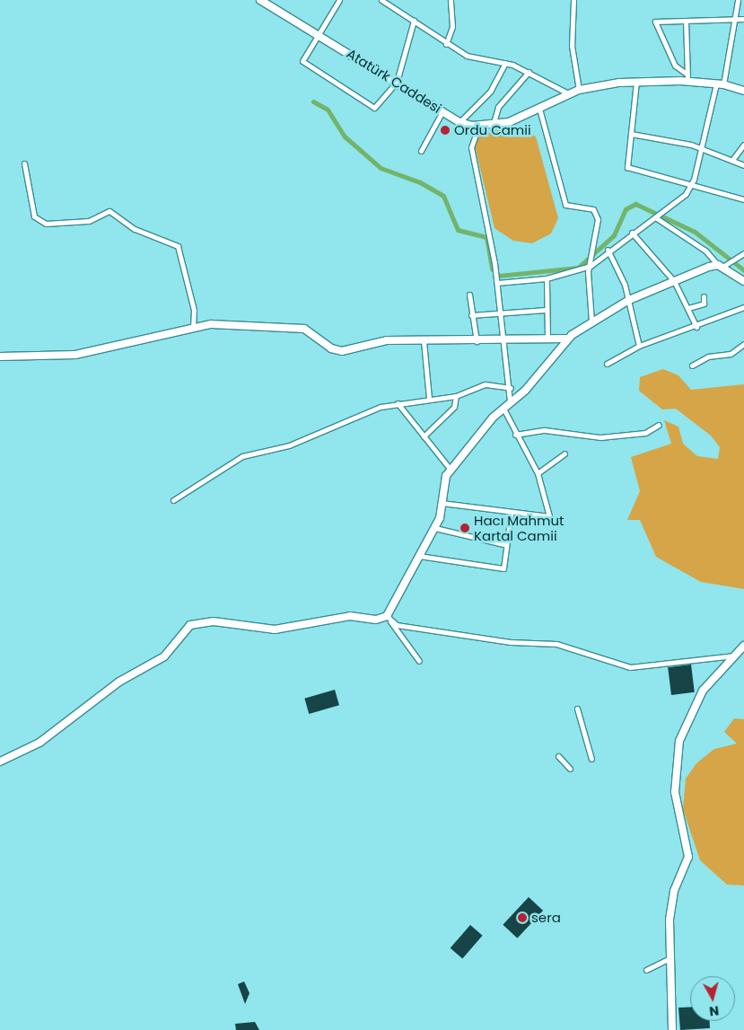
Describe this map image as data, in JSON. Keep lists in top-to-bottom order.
{
  "streets": {
    "street": ["Atatürk Caddesi"]
  },
  "places": ["Ordu Camii", "Hacı Mahmut Kartal Camii", "sera"],
  "north": "bottom"
}
